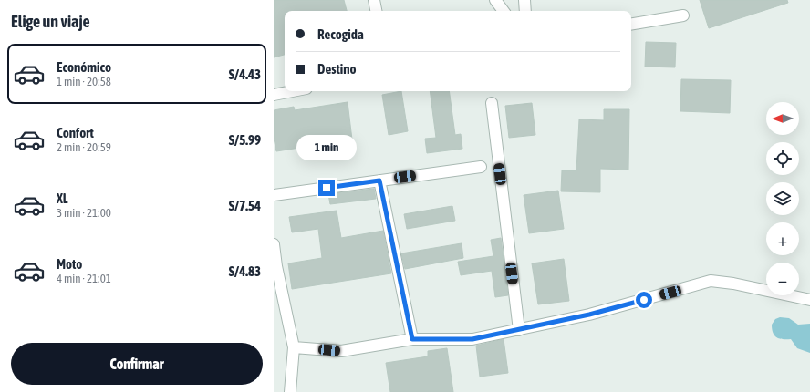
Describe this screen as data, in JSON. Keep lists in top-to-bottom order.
{
  "north": "left",
  "page": {
    "heading": "Elige un viaje",
    "banner": ["Recogida", "Destino"],
    "list": [
      {
        "name": "Económico",
        "note": "1 min · 20:58",
        "value": "S/4.43"
      },
      {
        "name": "Confort",
        "note": "2 min · 20:59",
        "value": "S/5.99"
      },
      {
        "name": "XL",
        "note": "3 min · 21:00",
        "value": "S/7.54"
      },
      {
        "name": "Moto",
        "note": "4 min · 21:01",
        "value": "S/4.83"
      }
    ],
    "map_buttons": ["+", "−"],
    "bubble": "1 min",
    "buttons": "Confirmar"
  }
}
